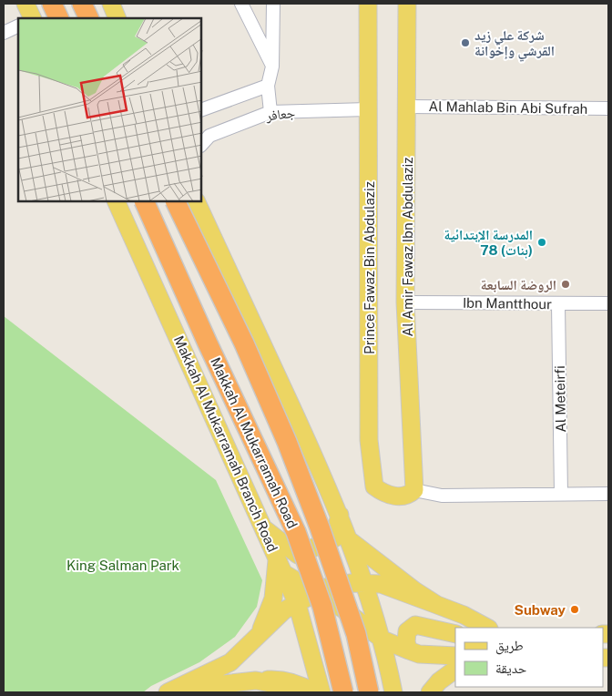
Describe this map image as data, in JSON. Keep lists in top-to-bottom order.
{
  "streets": {
    "highway": ["Makkah Al Mukarramah Road"],
    "main road": ["Al Amir Fawaz Ibn Abdulaziz", "Prince Fawaz Bin Abdulaziz", "Makkah Al Mukarramah Branch Road"],
    "street": [
      "Al Mahlab Bin Abi Sufrah",
      "جعافر",
      "Ibn Mantthour",
      "Al Meteirfi"
    ]
  },
  "crossings": [
    ["Al Mahlab Bin Abi Sufrah", "Al Amir Fawaz Ibn Abdulaziz"],
    ["جعافر", "Prince Fawaz Bin Abdulaziz"],
    ["Al Amir Fawaz Ibn Abdulaziz", "Prince Fawaz Bin Abdulaziz"],
    ["Al Amir Fawaz Ibn Abdulaziz", "Ibn Mantthour"],
    ["Ibn Mantthour", "Al Meteirfi"]
  ],
  "parks": ["King Salman Park"],
  "places": [
    "شركة علي زيد القرشي وإخوانة",
    "المدرسة الإبتدائية 78 (بنات)",
    "الروضة السابعة",
    "Subway"
  ],
  "legend": ["طريق", "حديقة"]
}
